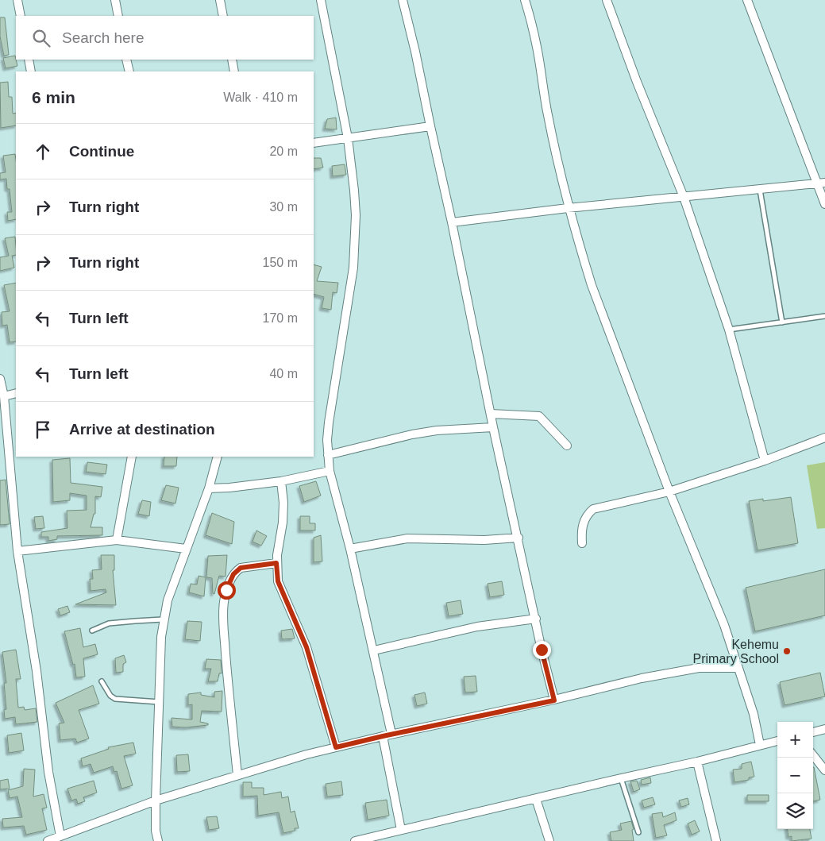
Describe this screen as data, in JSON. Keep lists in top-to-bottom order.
{
  "places": ["Kehemu Primary School"],
  "page": {
    "search": "Search here",
    "heading": ["6 min", "Walk · 410 m"],
    "list": [
      ["Continue", "20 m"],
      ["Turn right", "30 m"],
      ["Turn right", "150 m"],
      ["Turn left", "170 m"],
      ["Turn left", "40 m"],
      "Arrive at destination"
    ],
    "map_buttons": ["+", "−"]
  }
}
